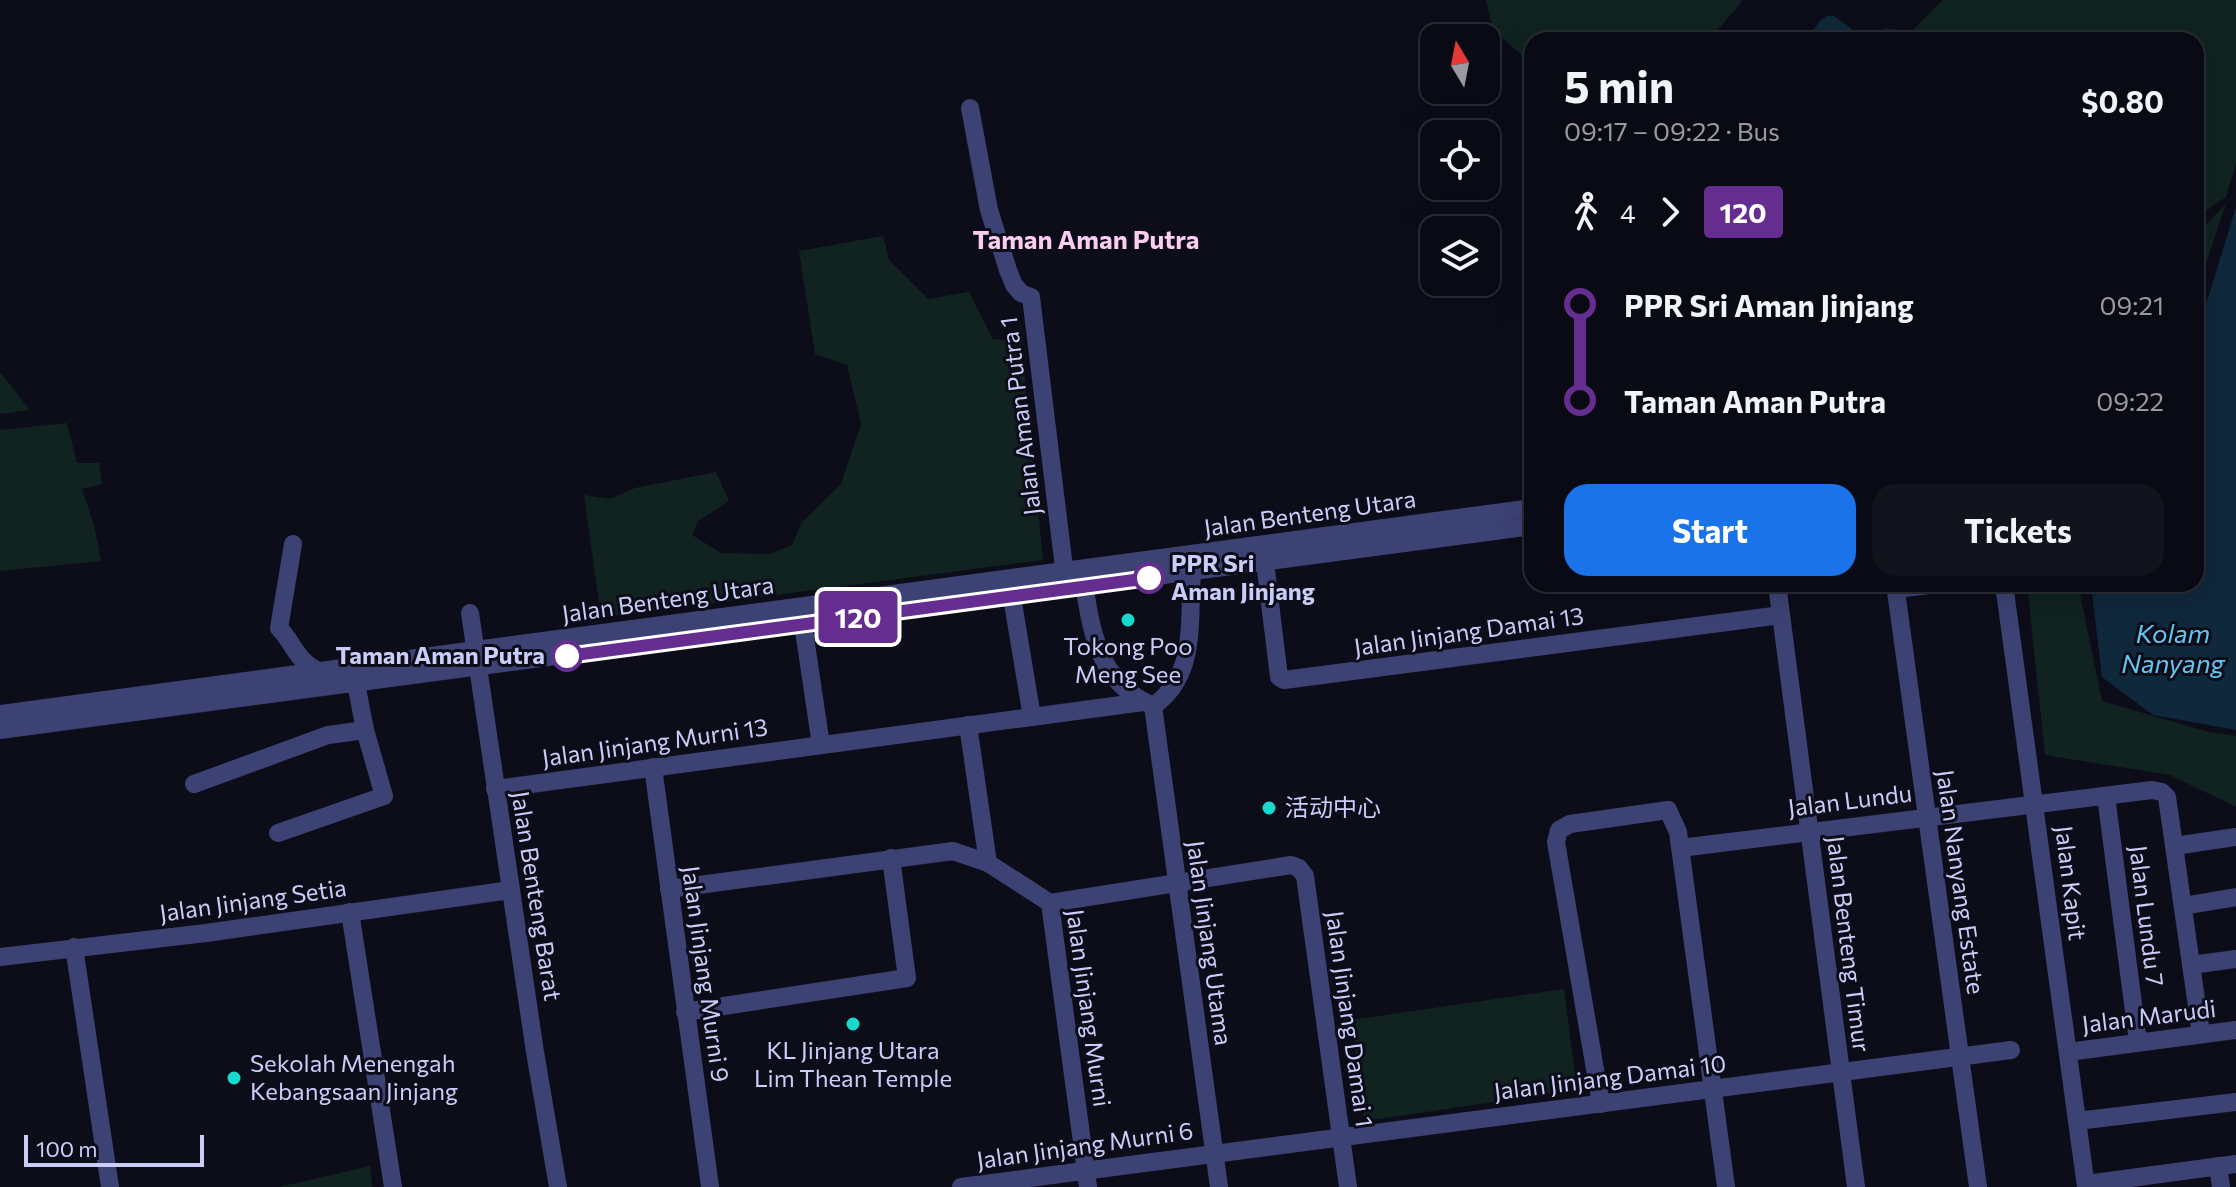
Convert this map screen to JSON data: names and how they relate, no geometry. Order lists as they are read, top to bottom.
{
  "streets": {
    "street": [
      "Jalan Aman Putra 1",
      "Jalan Benteng Utara",
      "Jalan Jinjang Damai 13",
      "Jalan Jinjang Murni 13",
      "Jalan Lundu",
      "Jalan Nanyang Estate",
      "Jalan Kapit",
      "Jalan Benteng Barat",
      "Jalan Jinjang Setia",
      "Jalan Lundu 7",
      "Jalan Jinjang Utama",
      "Jalan Benteng Timur",
      "Jalan Jinjang Murni 9",
      "Jalan Jinjang Murni",
      "Jalan Marudi",
      "Jalan Jinjang Damai 1",
      "Jalan Jinjang Damai 10",
      "Jalan Jinjang Murni 6"
    ]
  },
  "crossings": [
    ["Jalan Aman Putra 1", "Jalan Benteng Utara"],
    ["Jalan Benteng Utara", "Jalan Jinjang Damai 13"],
    ["Jalan Benteng Utara", "Jalan Benteng Barat"],
    ["Jalan Jinjang Damai 13", "Jalan Benteng Timur"],
    ["Jalan Jinjang Murni 13", "Jalan Benteng Barat"],
    ["Jalan Jinjang Murni 13", "Jalan Jinjang Utama"],
    ["Jalan Jinjang Murni 13", "Jalan Jinjang Murni 9"],
    ["Jalan Lundu", "Jalan Nanyang Estate"],
    ["Jalan Lundu", "Jalan Kapit"],
    ["Jalan Lundu", "Jalan Lundu 7"],
    ["Jalan Lundu", "Jalan Benteng Timur"],
    ["Jalan Nanyang Estate", "Jalan Jinjang Damai 10"],
    ["Jalan Kapit", "Jalan Marudi"],
    ["Jalan Benteng Barat", "Jalan Jinjang Setia"],
    ["Jalan Lundu 7", "Jalan Marudi"],
    ["Jalan Jinjang Utama", "Jalan Jinjang Damai 1"],
    ["Jalan Jinjang Utama", "Jalan Jinjang Damai 10"],
    ["Jalan Jinjang Utama", "Jalan Jinjang Murni 6"],
    ["Jalan Benteng Timur", "Jalan Jinjang Damai 10"],
    ["Jalan Jinjang Murni 9", "Jalan Jinjang Murni"],
    ["Jalan Jinjang Murni", "Jalan Jinjang Murni 6"],
    ["Jalan Jinjang Damai 1", "Jalan Jinjang Damai 10"],
    ["Jalan Jinjang Damai 10", "Jalan Jinjang Murni 6"]
  ],
  "districts": ["Taman Aman Putra"],
  "water": ["Kolam Nanyang"],
  "places": [
    "PPR Sri Aman Jinjang",
    "Tokong Poo Meng See",
    "Taman Aman Putra",
    "活动中心",
    "KL Jinjang Utara Lim Thean Temple",
    "Sekolah Menengah Kebangsaan Jinjang"
  ],
  "lines": ["bus line 120"],
  "scale_bar": "100 m",
  "north": "top",
  "page": {
    "on_map": "120",
    "heading": ["5 min", "09:17 – 09:22 · Bus", "$0.80"],
    "legs": ["4", "120"],
    "list": [
      {
        "name": "PPR Sri Aman Jinjang",
        "value": "09:21"
      },
      {
        "name": "Taman Aman Putra",
        "value": "09:22"
      }
    ],
    "buttons": ["Start", "Tickets"],
    "scale": "100 m"
  }
}
